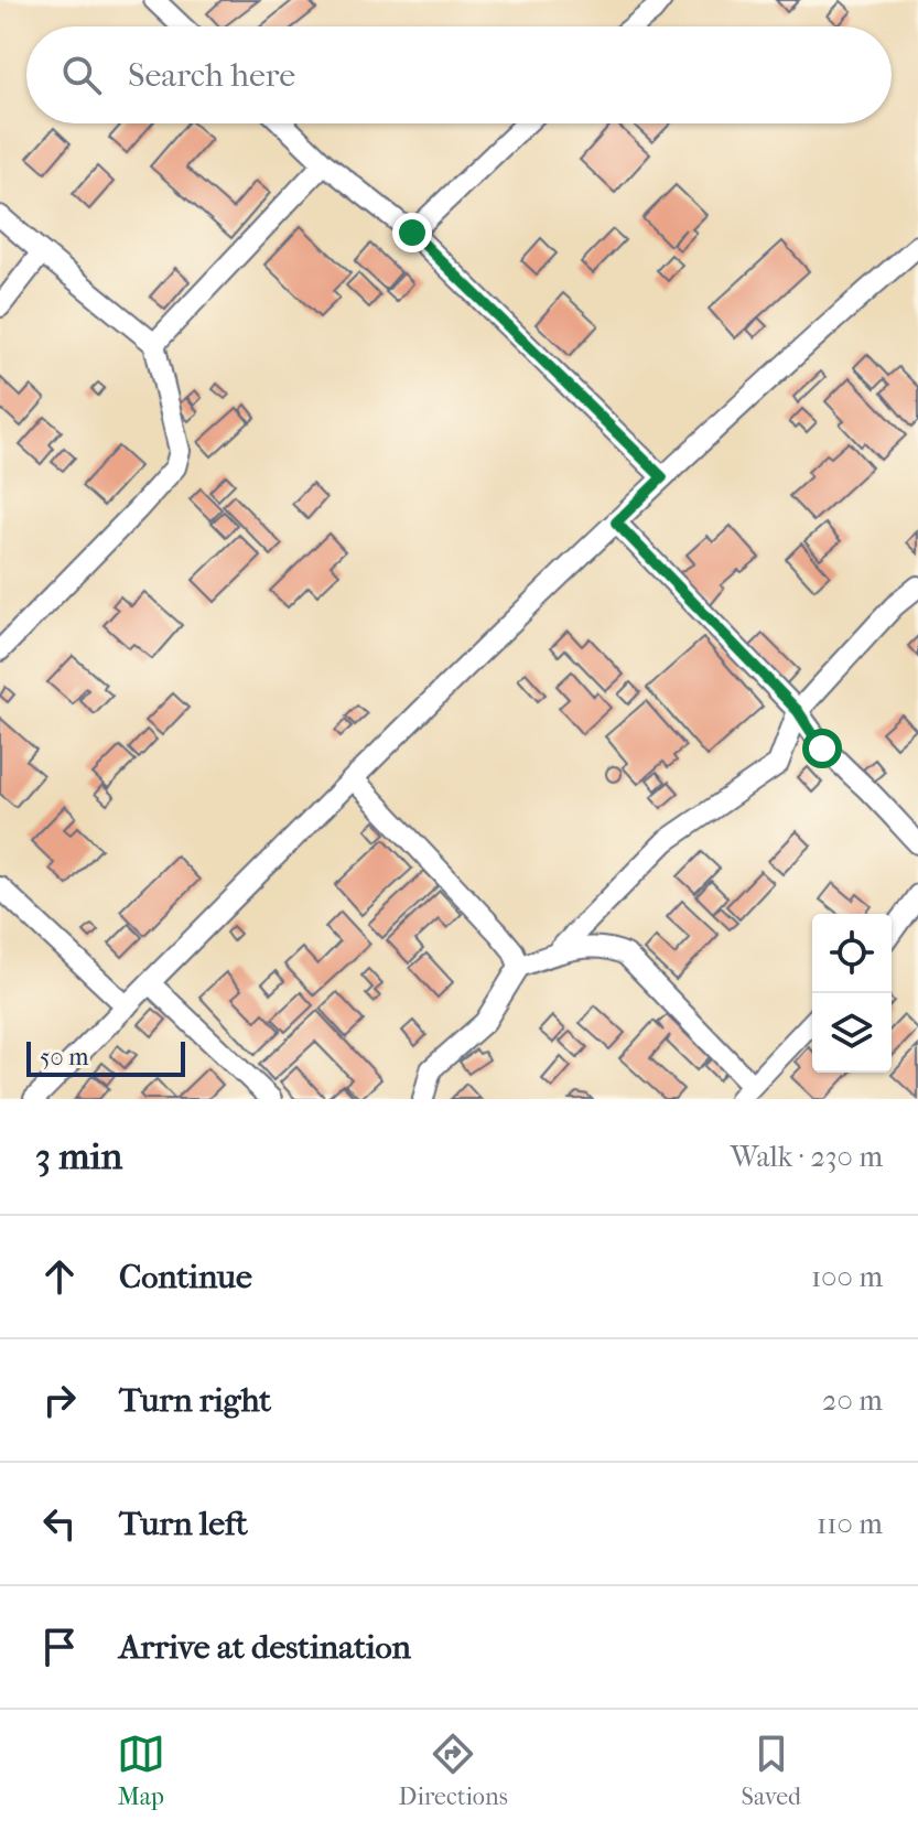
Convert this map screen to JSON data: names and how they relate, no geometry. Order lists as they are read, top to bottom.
{
  "scale_bar": "50 m",
  "page": {
    "search": "Search here",
    "scale": "50 m",
    "heading": ["3 min", "Walk · 230 m"],
    "list": [
      ["Continue", "100 m"],
      ["Turn right", "20 m"],
      ["Turn left", "110 m"],
      "Arrive at destination"
    ],
    "nav": ["Map", "Directions", "Saved"]
  }
}
